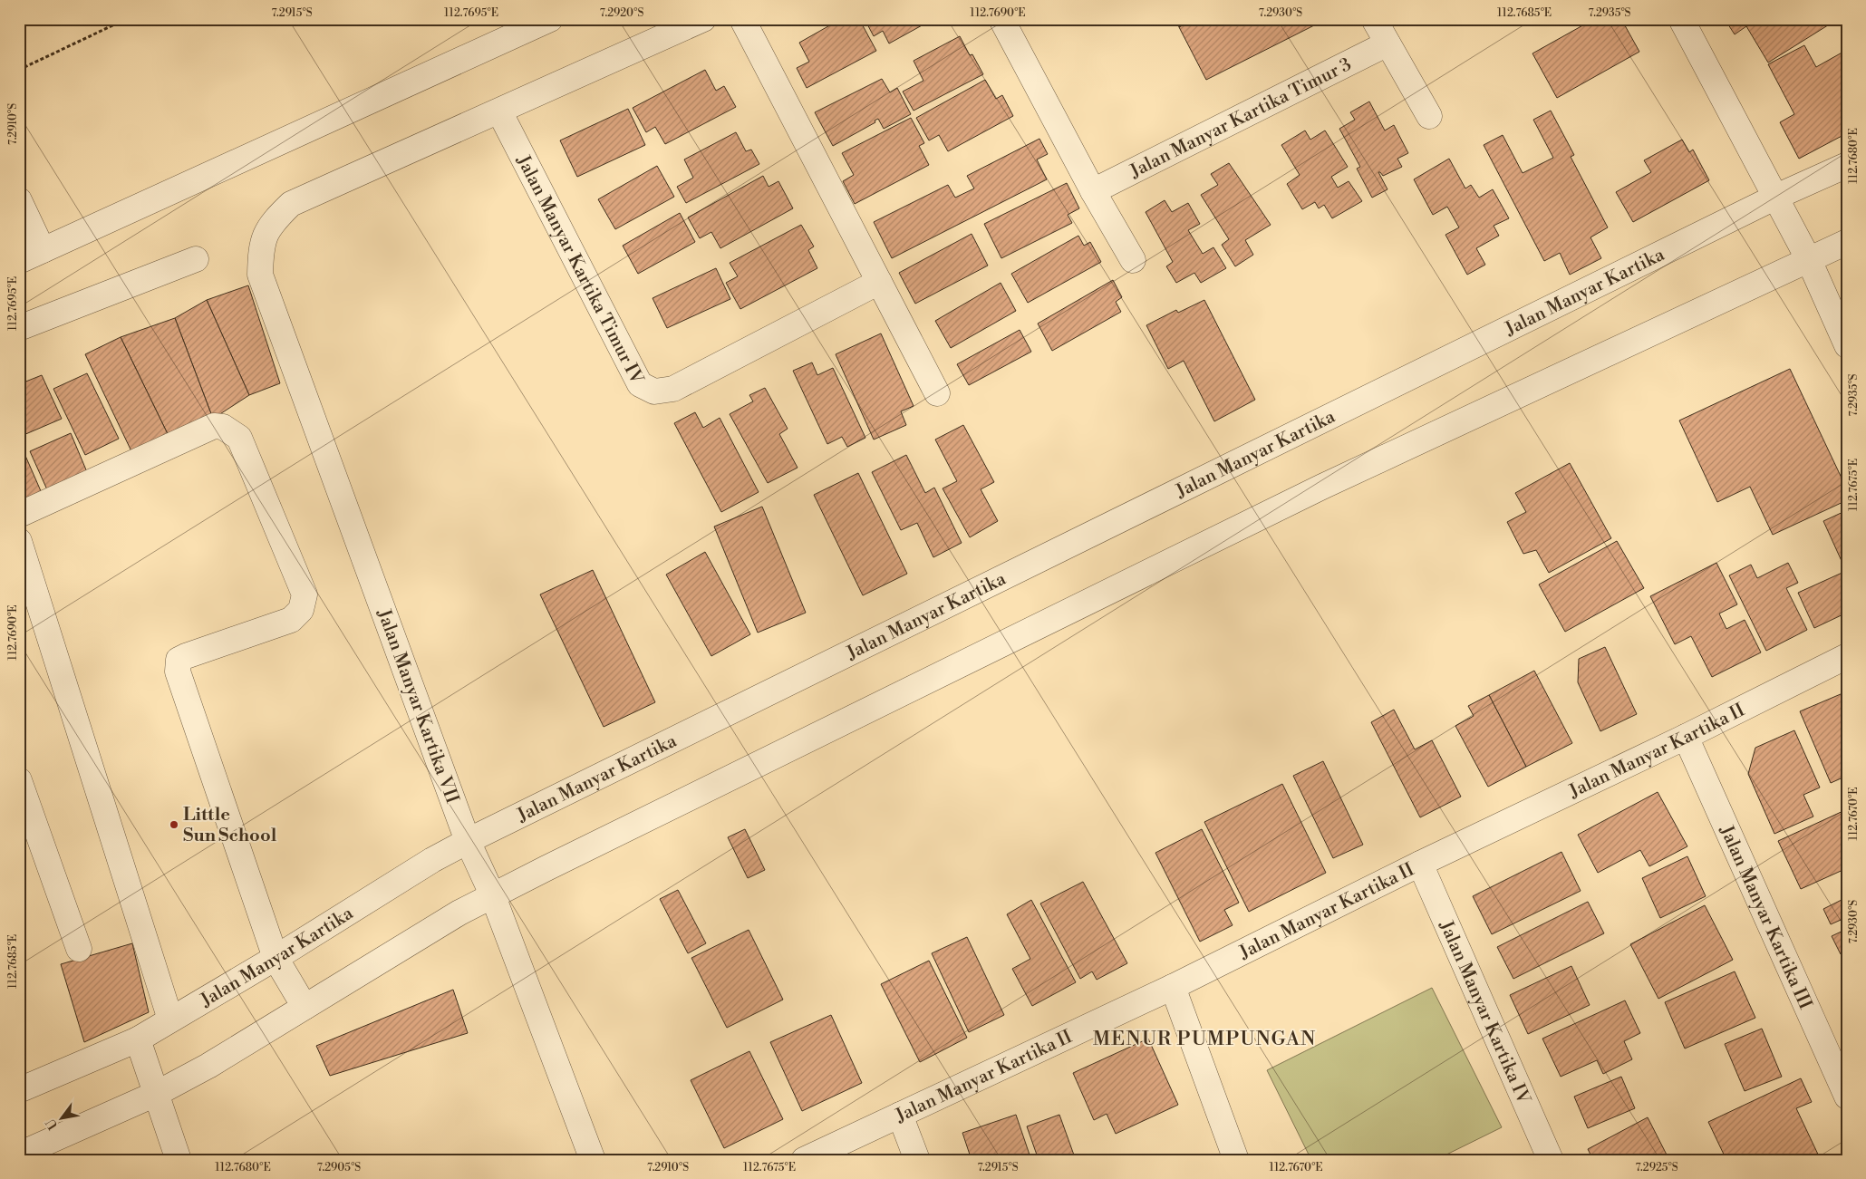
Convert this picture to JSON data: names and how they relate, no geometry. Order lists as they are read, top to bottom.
{
  "streets": {
    "street": [
      "Jalan Manyar Kartika Timur 3",
      "Jalan Manyar Kartika Timur IV",
      "Jalan Manyar Kartika",
      "Jalan Manyar Kartika VII",
      "Jalan Manyar Kartika II",
      "Jalan Manyar Kartika III",
      "Jalan Manyar Kartika IV"
    ]
  },
  "crossings": [
    ["Jalan Manyar Kartika Timur IV", "Jalan Manyar Kartika VII"],
    ["Jalan Manyar Kartika", "Jalan Manyar Kartika VII"],
    ["Jalan Manyar Kartika II", "Jalan Manyar Kartika III"],
    ["Jalan Manyar Kartika II", "Jalan Manyar Kartika IV"]
  ],
  "districts": ["MENUR PUMPUNGAN"],
  "places": ["Little Sun School"],
  "north": "bottom left",
  "coordinates": [
    "7.2915°S",
    "112.7695°E",
    "7.2920°S",
    "112.7690°E",
    "7.2930°S",
    "112.7685°E",
    "7.2935°S",
    "7.2910°S",
    "112.7680°E",
    "112.7675°E",
    "112.7670°E",
    "7.2905°S",
    "7.2925°S"
  ]
}
